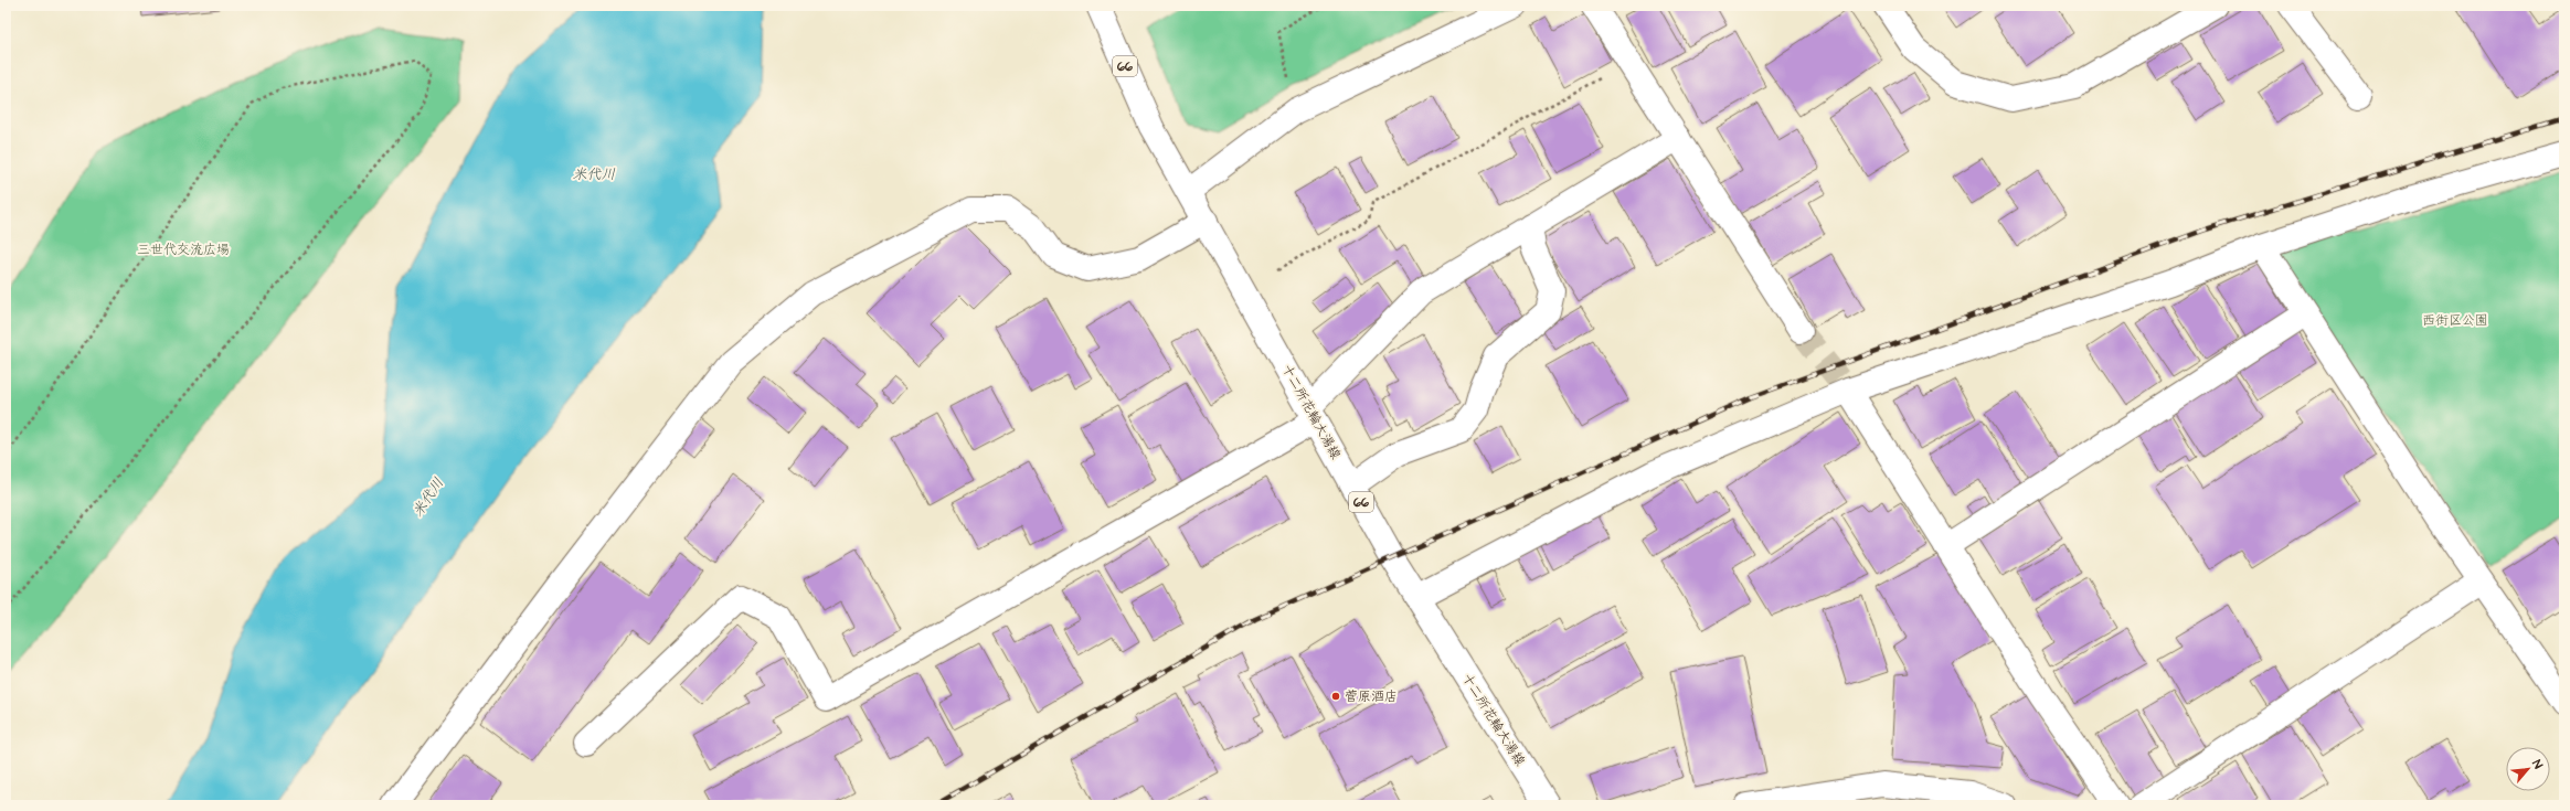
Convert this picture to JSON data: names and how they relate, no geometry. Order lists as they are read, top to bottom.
{
  "streets": {
    "street": ["66", "十二所花輪大湯線"]
  },
  "water": ["米代川"],
  "parks": ["三世代交流広場", "西街区公園"],
  "places": ["菅原酒店"],
  "north": "top right"
}
